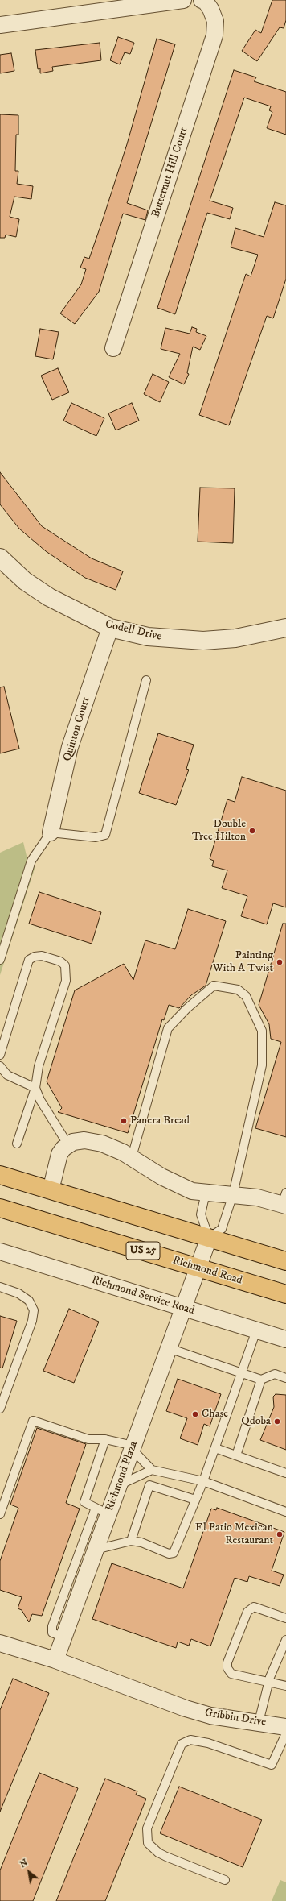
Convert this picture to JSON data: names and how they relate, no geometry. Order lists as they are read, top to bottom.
{
  "streets": {
    "highway": ["US 25", "Richmond Road"],
    "street": [
      "Butternut Hill Court",
      "Codell Drive",
      "Quinton Court",
      "Richmond Service Road",
      "Richmond Plaza",
      "Gribbin Drive"
    ]
  },
  "crossings": [
    ["Codell Drive", "Quinton Court"],
    ["Richmond Road", "Richmond Plaza"],
    ["Richmond Service Road", "Richmond Plaza"],
    ["Richmond Plaza", "Gribbin Drive"]
  ],
  "places": [
    "Double Tree Hilton",
    "Painting With A Twist",
    "Panera Bread",
    "Chase",
    "Qdoba",
    "El Patio Mexican Restaurant"
  ],
  "north": "top left"
}
